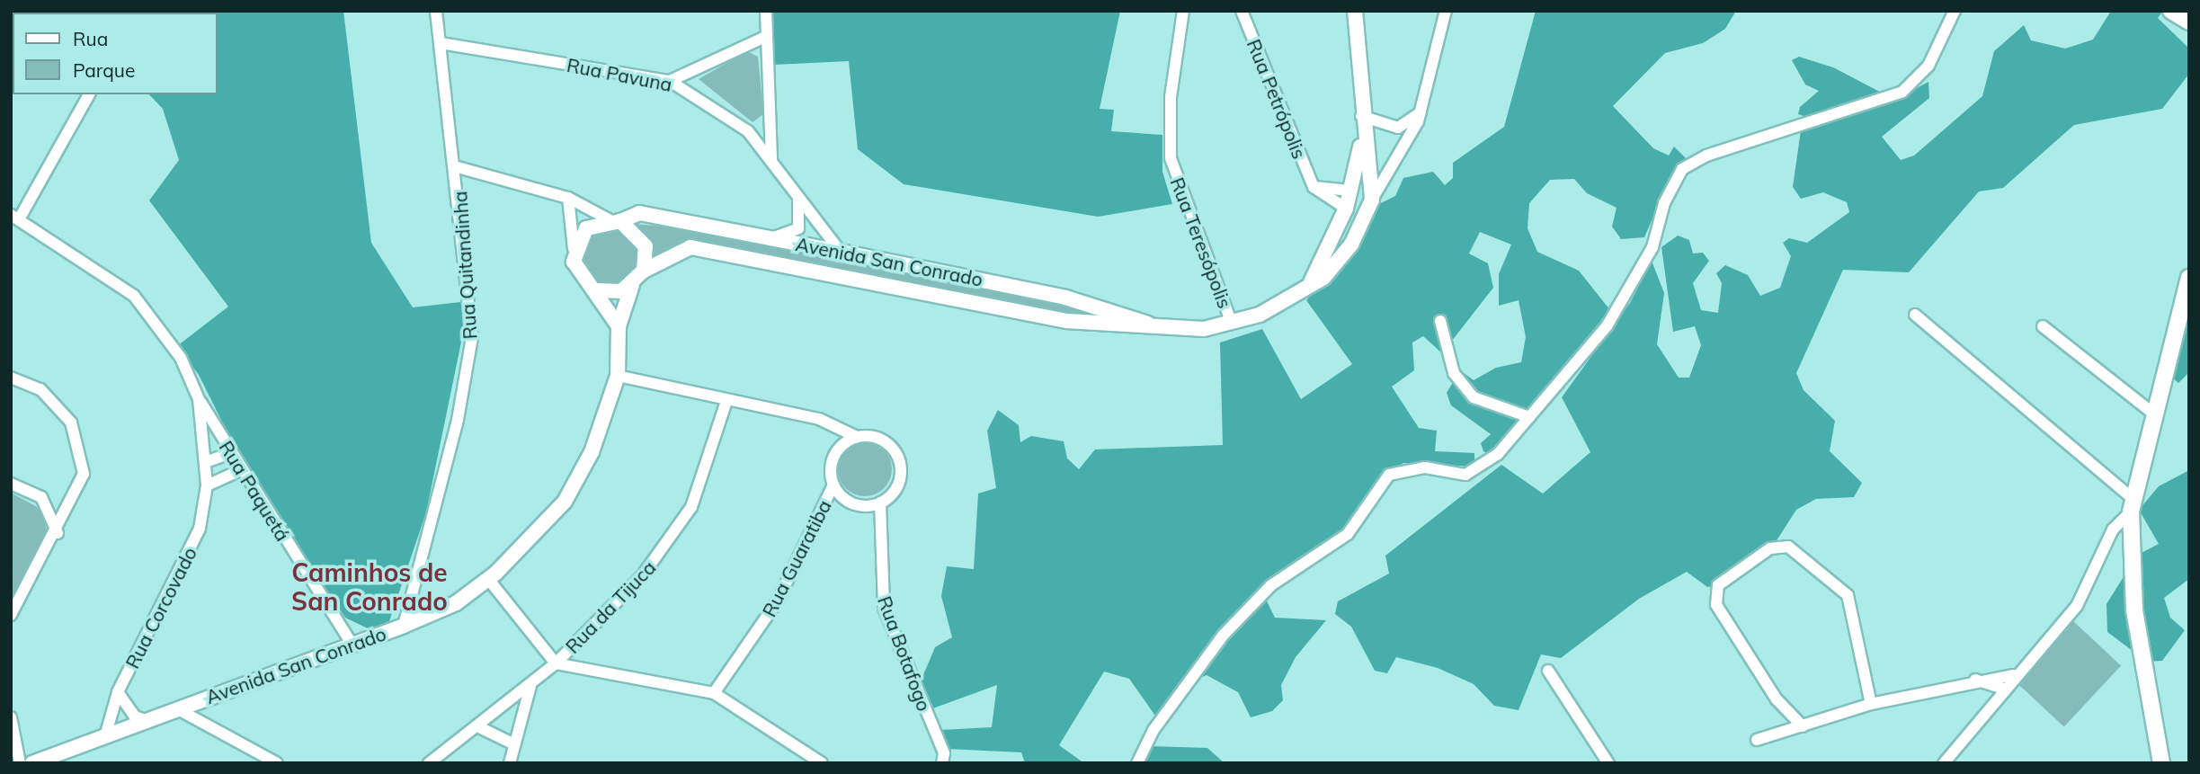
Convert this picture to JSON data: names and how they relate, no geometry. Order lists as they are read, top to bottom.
{
  "streets": {
    "street": [
      "Rua Pavuna",
      "Rua Petrópolis",
      "Rua Teresópolis",
      "Avenida San Conrado",
      "Rua Quitandinha",
      "Rua Paquetá",
      "Rua Guaratiba",
      "Rua da Tijuca",
      "Rua Corcovado",
      "Rua Botafogo"
    ]
  },
  "crossings": [
    ["Rua Pavuna", "Avenida San Conrado"],
    ["Rua Pavuna", "Rua Quitandinha"],
    ["Rua Teresópolis", "Avenida San Conrado"],
    ["Avenida San Conrado", "Rua Quitandinha"],
    ["Avenida San Conrado", "Rua Paquetá"],
    ["Avenida San Conrado", "Rua Corcovado"],
    ["Rua Paquetá", "Rua Corcovado"],
    ["Rua Guaratiba", "Rua Botafogo"]
  ],
  "districts": ["Caminhos de San Conrado"],
  "legend": ["Rua", "Parque"]
}
